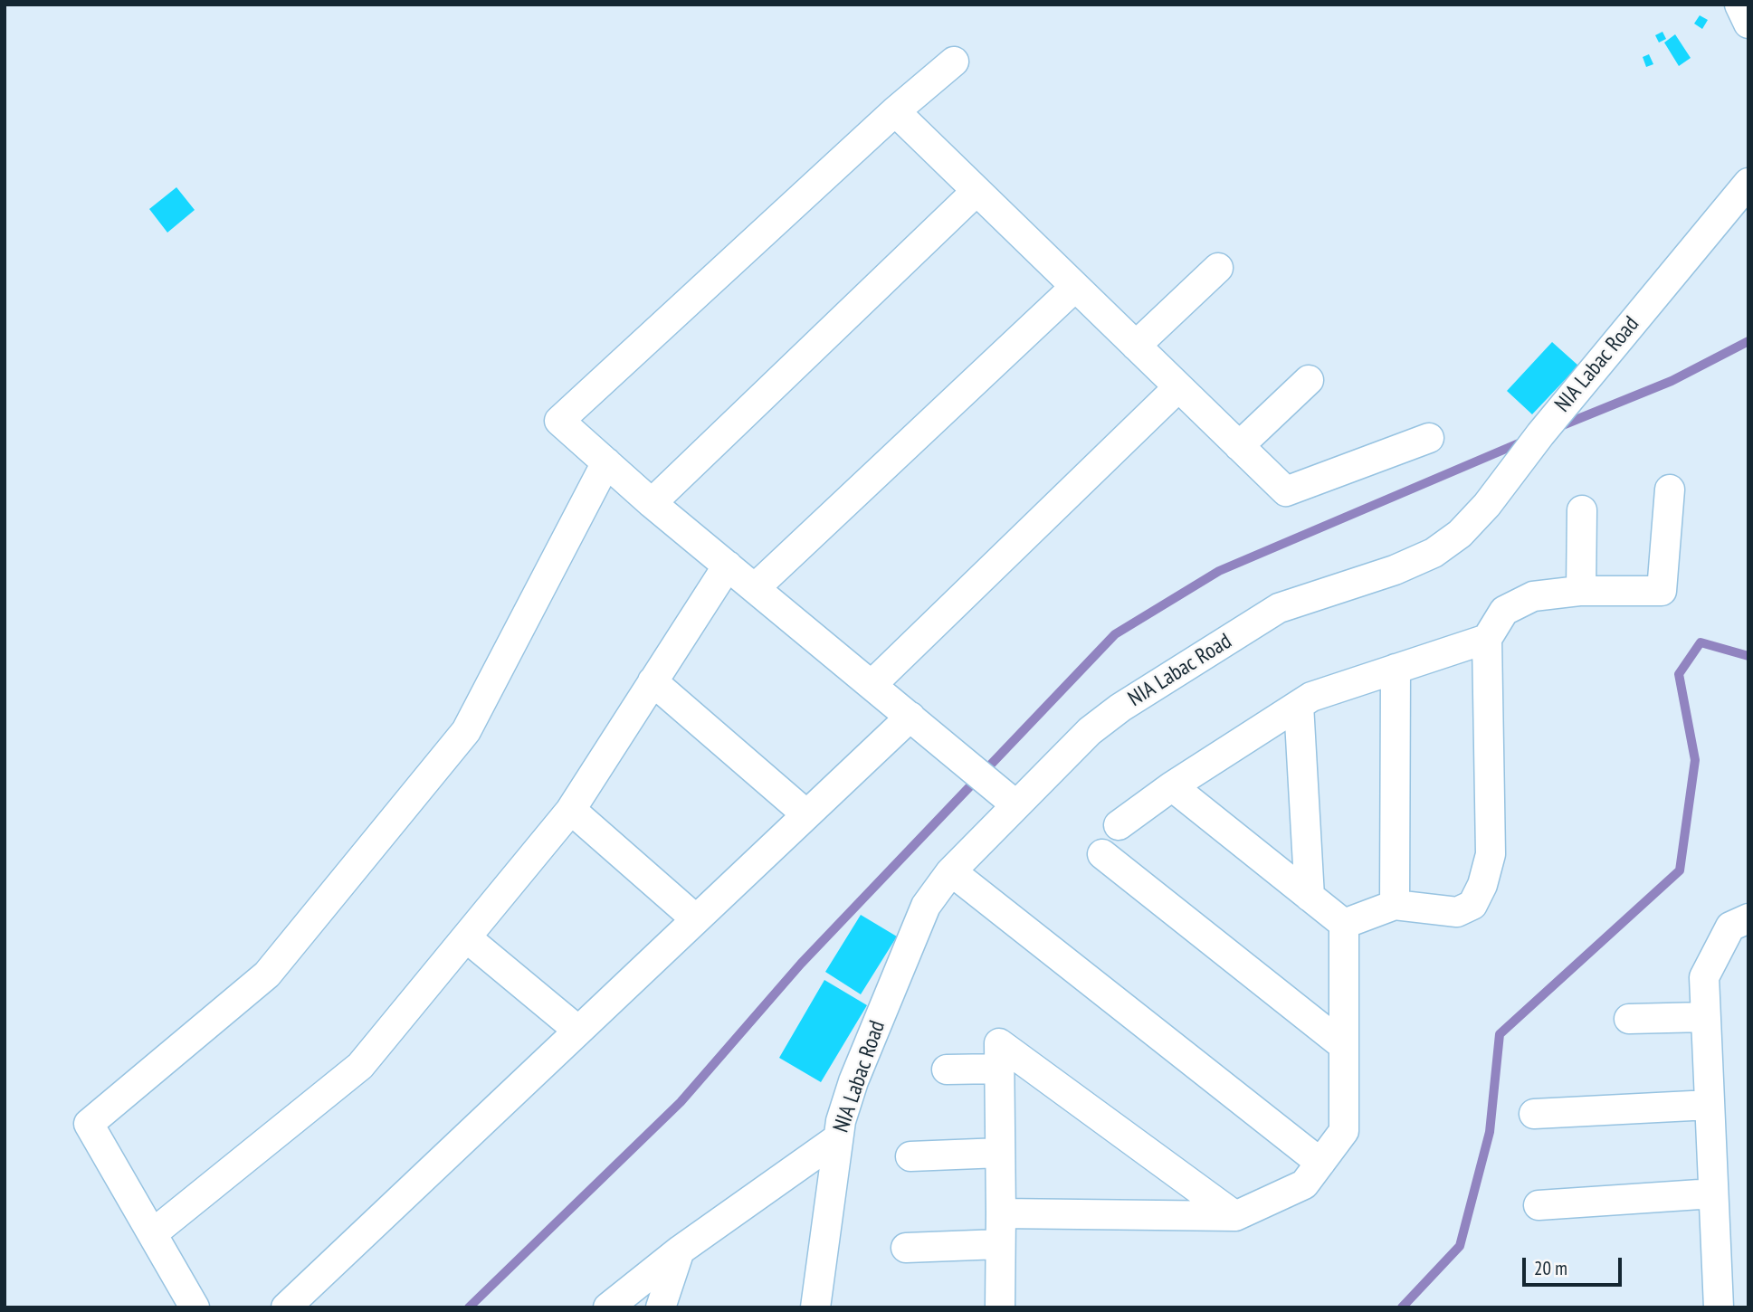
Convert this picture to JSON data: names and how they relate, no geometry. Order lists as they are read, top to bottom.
{
  "streets": {
    "street": ["NIA Labac Road"]
  },
  "scale_bar": "20 m"
}
